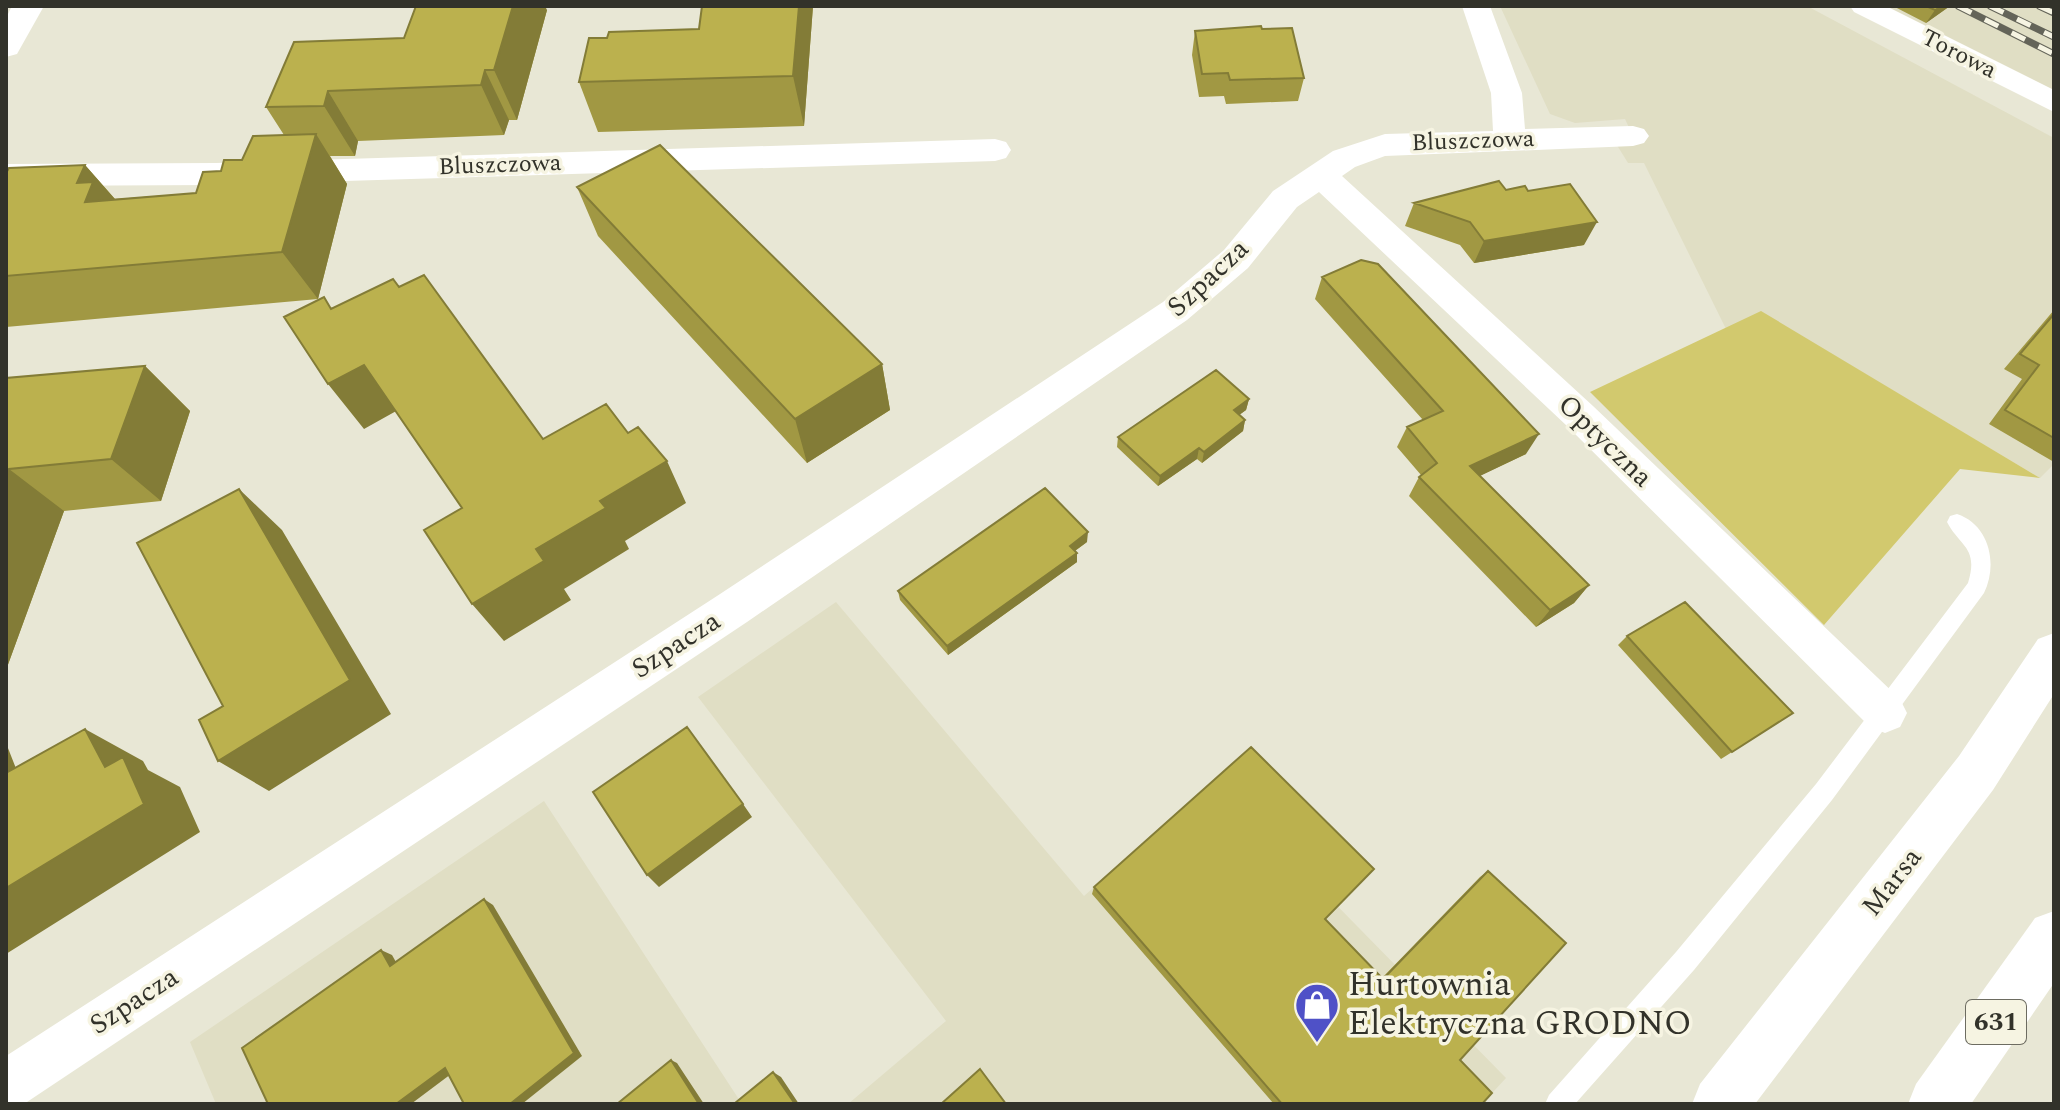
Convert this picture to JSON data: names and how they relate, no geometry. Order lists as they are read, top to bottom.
{
  "streets": {
    "main road": ["Marsa", "631"],
    "street": [
      "Torowa",
      "Bluszczowa",
      "Szpacza",
      "Optyczna"
    ]
  },
  "crossings": [
    ["Bluszczowa", "Szpacza"],
    ["Bluszczowa", "Optyczna"],
    ["Szpacza", "Optyczna"]
  ],
  "places": {
    "shop": ["Hurtownia Elektryczna GRODNO"]
  }
}
